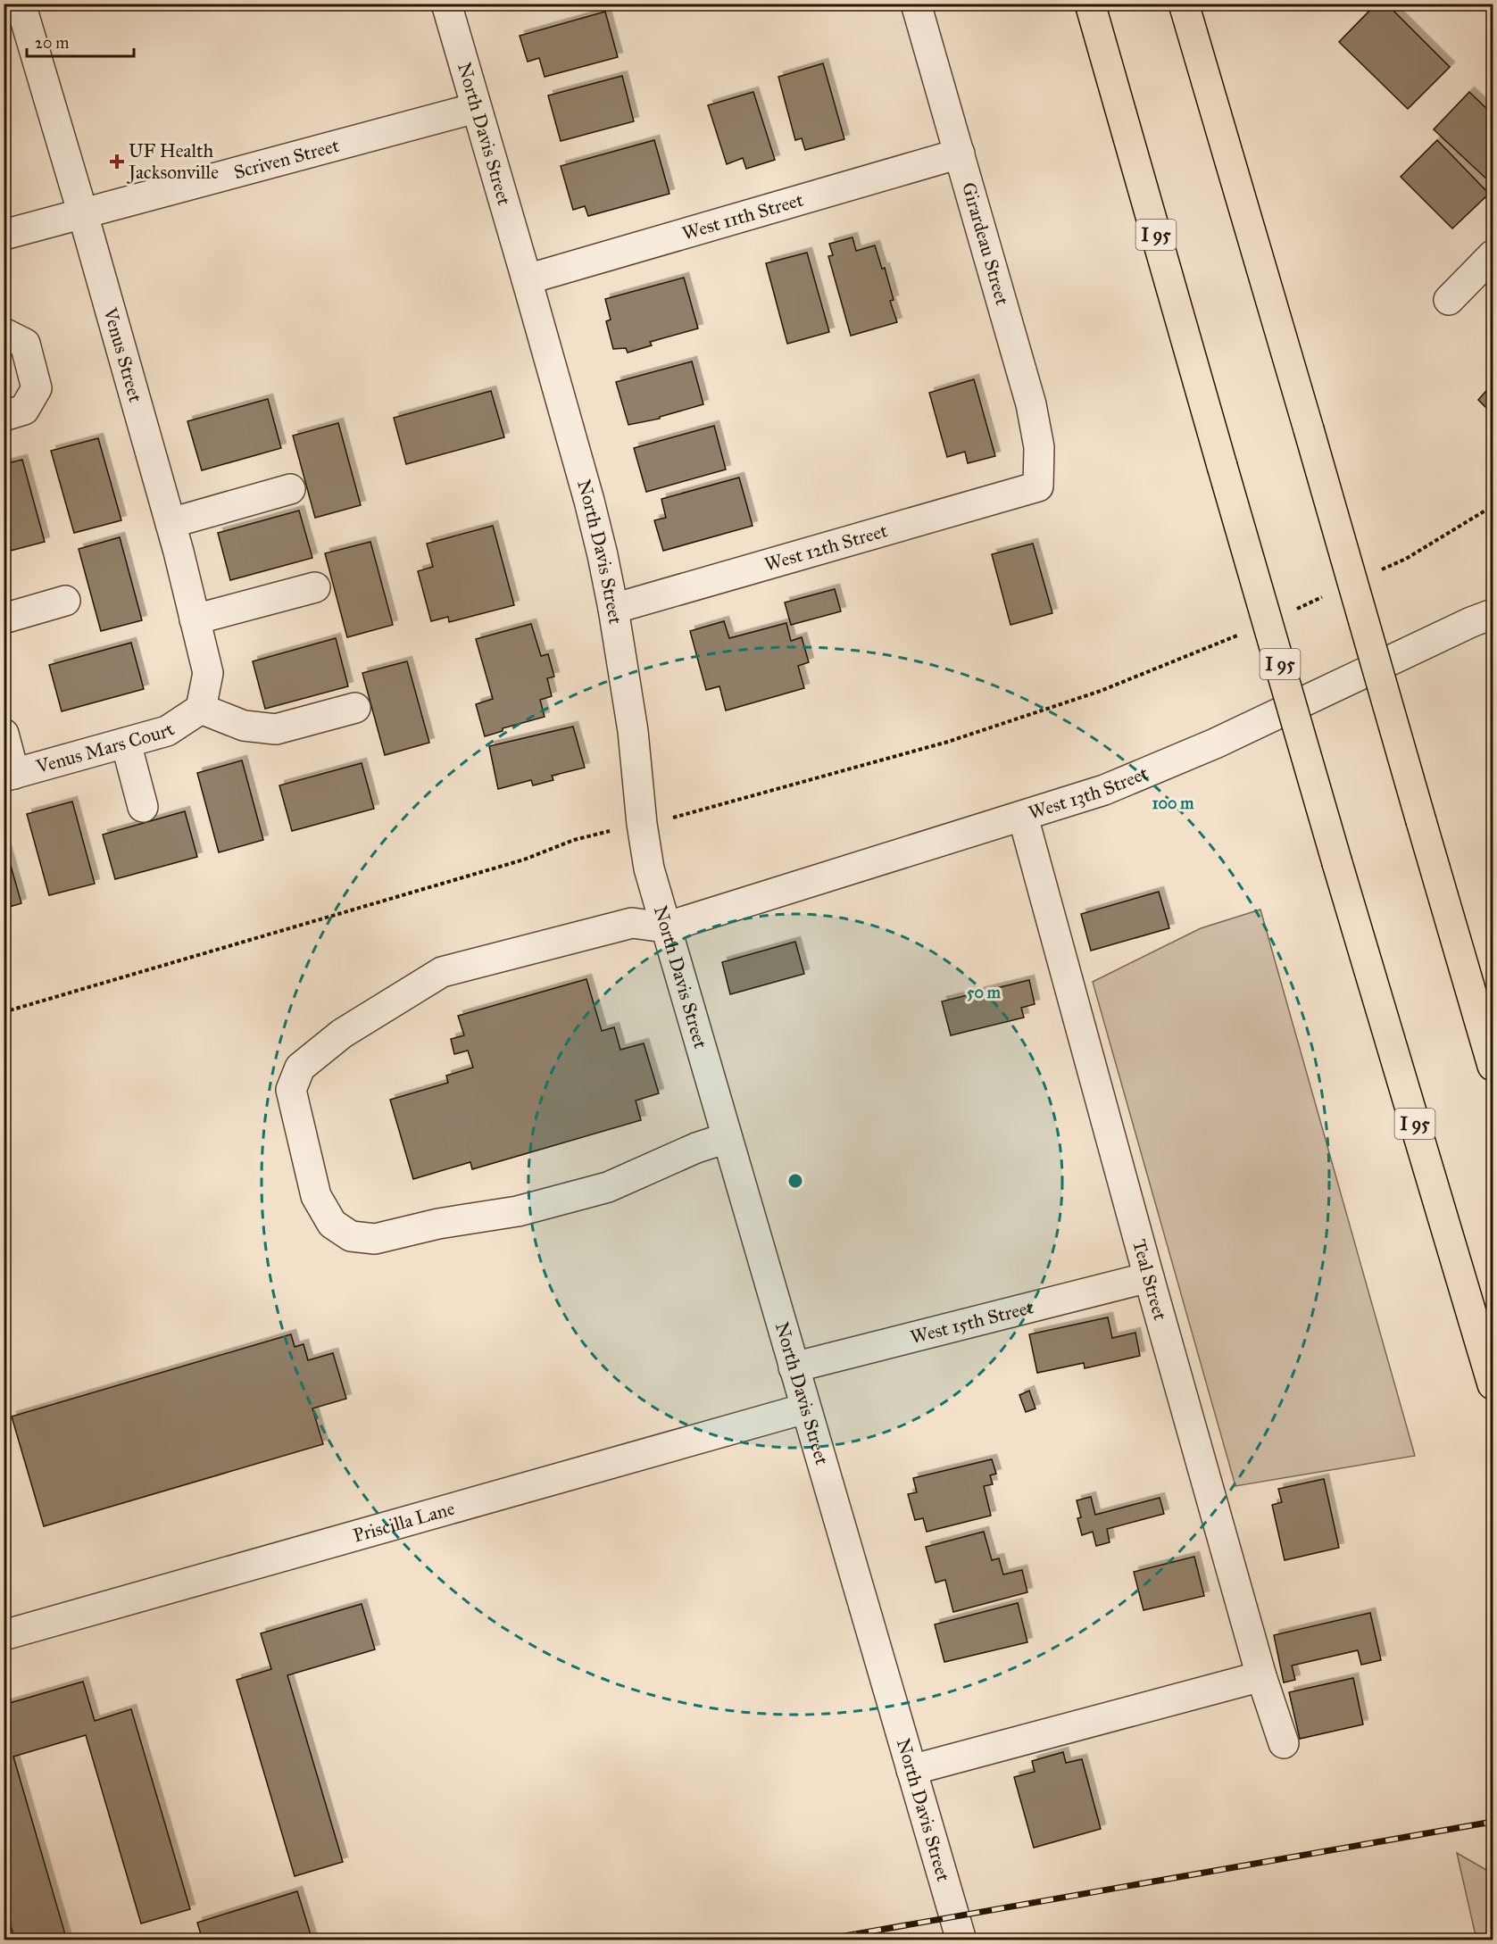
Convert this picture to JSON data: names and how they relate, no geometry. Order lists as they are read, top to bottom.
{
  "streets": {
    "highway": ["I 95"],
    "street": [
      "North Davis Street",
      "Scriven Street",
      "West 11th Street",
      "Girardeau Street",
      "Venus Street",
      "West 12th Street",
      "Venus Mars Court",
      "West 13th Street",
      "Teal Street",
      "West 15th Street",
      "Priscilla Lane"
    ]
  },
  "crossings": [
    ["North Davis Street", "Scriven Street"],
    ["North Davis Street", "West 11th Street"],
    ["North Davis Street", "West 12th Street"],
    ["North Davis Street", "West 13th Street"],
    ["North Davis Street", "West 15th Street"],
    ["North Davis Street", "Priscilla Lane"],
    ["Scriven Street", "Venus Street"],
    ["West 11th Street", "Girardeau Street"],
    ["Girardeau Street", "West 12th Street"],
    ["Venus Street", "Venus Mars Court"],
    ["West 13th Street", "Teal Street"],
    ["Teal Street", "West 15th Street"]
  ],
  "places": {
    "health": ["UF Health Jacksonville"]
  },
  "scale_bar": "20 m",
  "rings": ["100 m", "50 m"]
}
